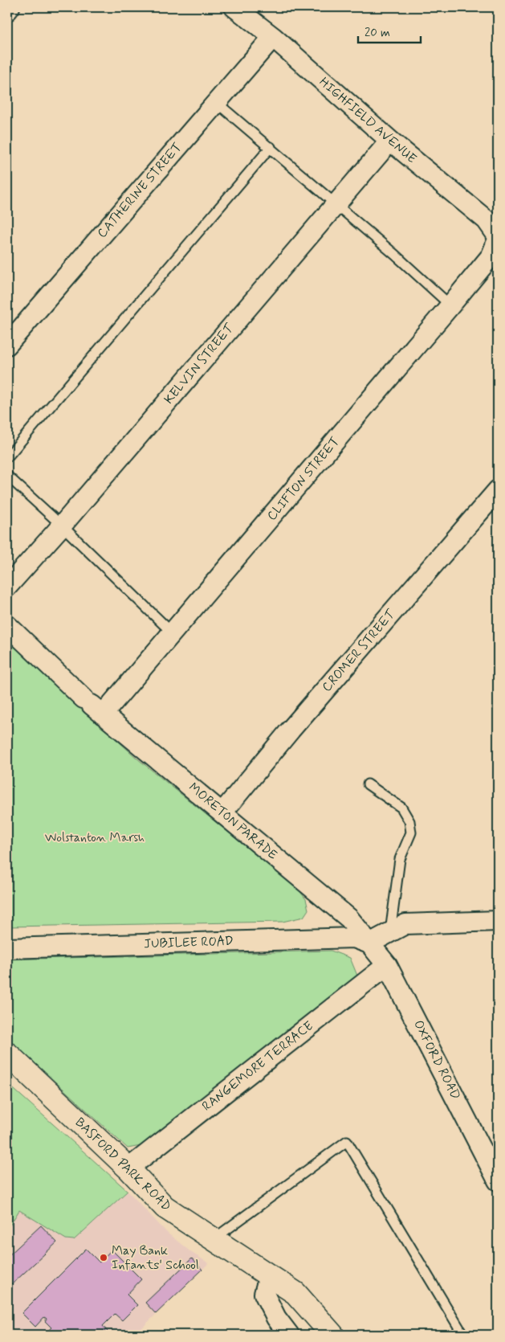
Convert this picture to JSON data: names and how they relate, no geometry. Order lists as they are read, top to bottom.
{
  "streets": {
    "main road": ["BASFORD PARK ROAD"],
    "street": [
      "HIGHFIELD AVENUE",
      "CATHERINE STREET",
      "KELVIN STREET",
      "CLIFTON STREET",
      "CROMER STREET",
      "MORETON PARADE",
      "JUBILEE ROAD",
      "OXFORD ROAD",
      "RANGEMORE TERRACE"
    ]
  },
  "crossings": [
    ["HIGHFIELD AVENUE", "CATHERINE STREET"],
    ["HIGHFIELD AVENUE", "KELVIN STREET"],
    ["CLIFTON STREET", "MORETON PARADE"],
    ["CROMER STREET", "MORETON PARADE"],
    ["MORETON PARADE", "JUBILEE ROAD"],
    ["MORETON PARADE", "OXFORD ROAD"],
    ["JUBILEE ROAD", "OXFORD ROAD"],
    ["OXFORD ROAD", "RANGEMORE TERRACE"],
    ["RANGEMORE TERRACE", "BASFORD PARK ROAD"]
  ],
  "parks": ["Wolstanton Marsh"],
  "places": ["May Bank Infants' School"],
  "scale_bar": "20 m"
}
